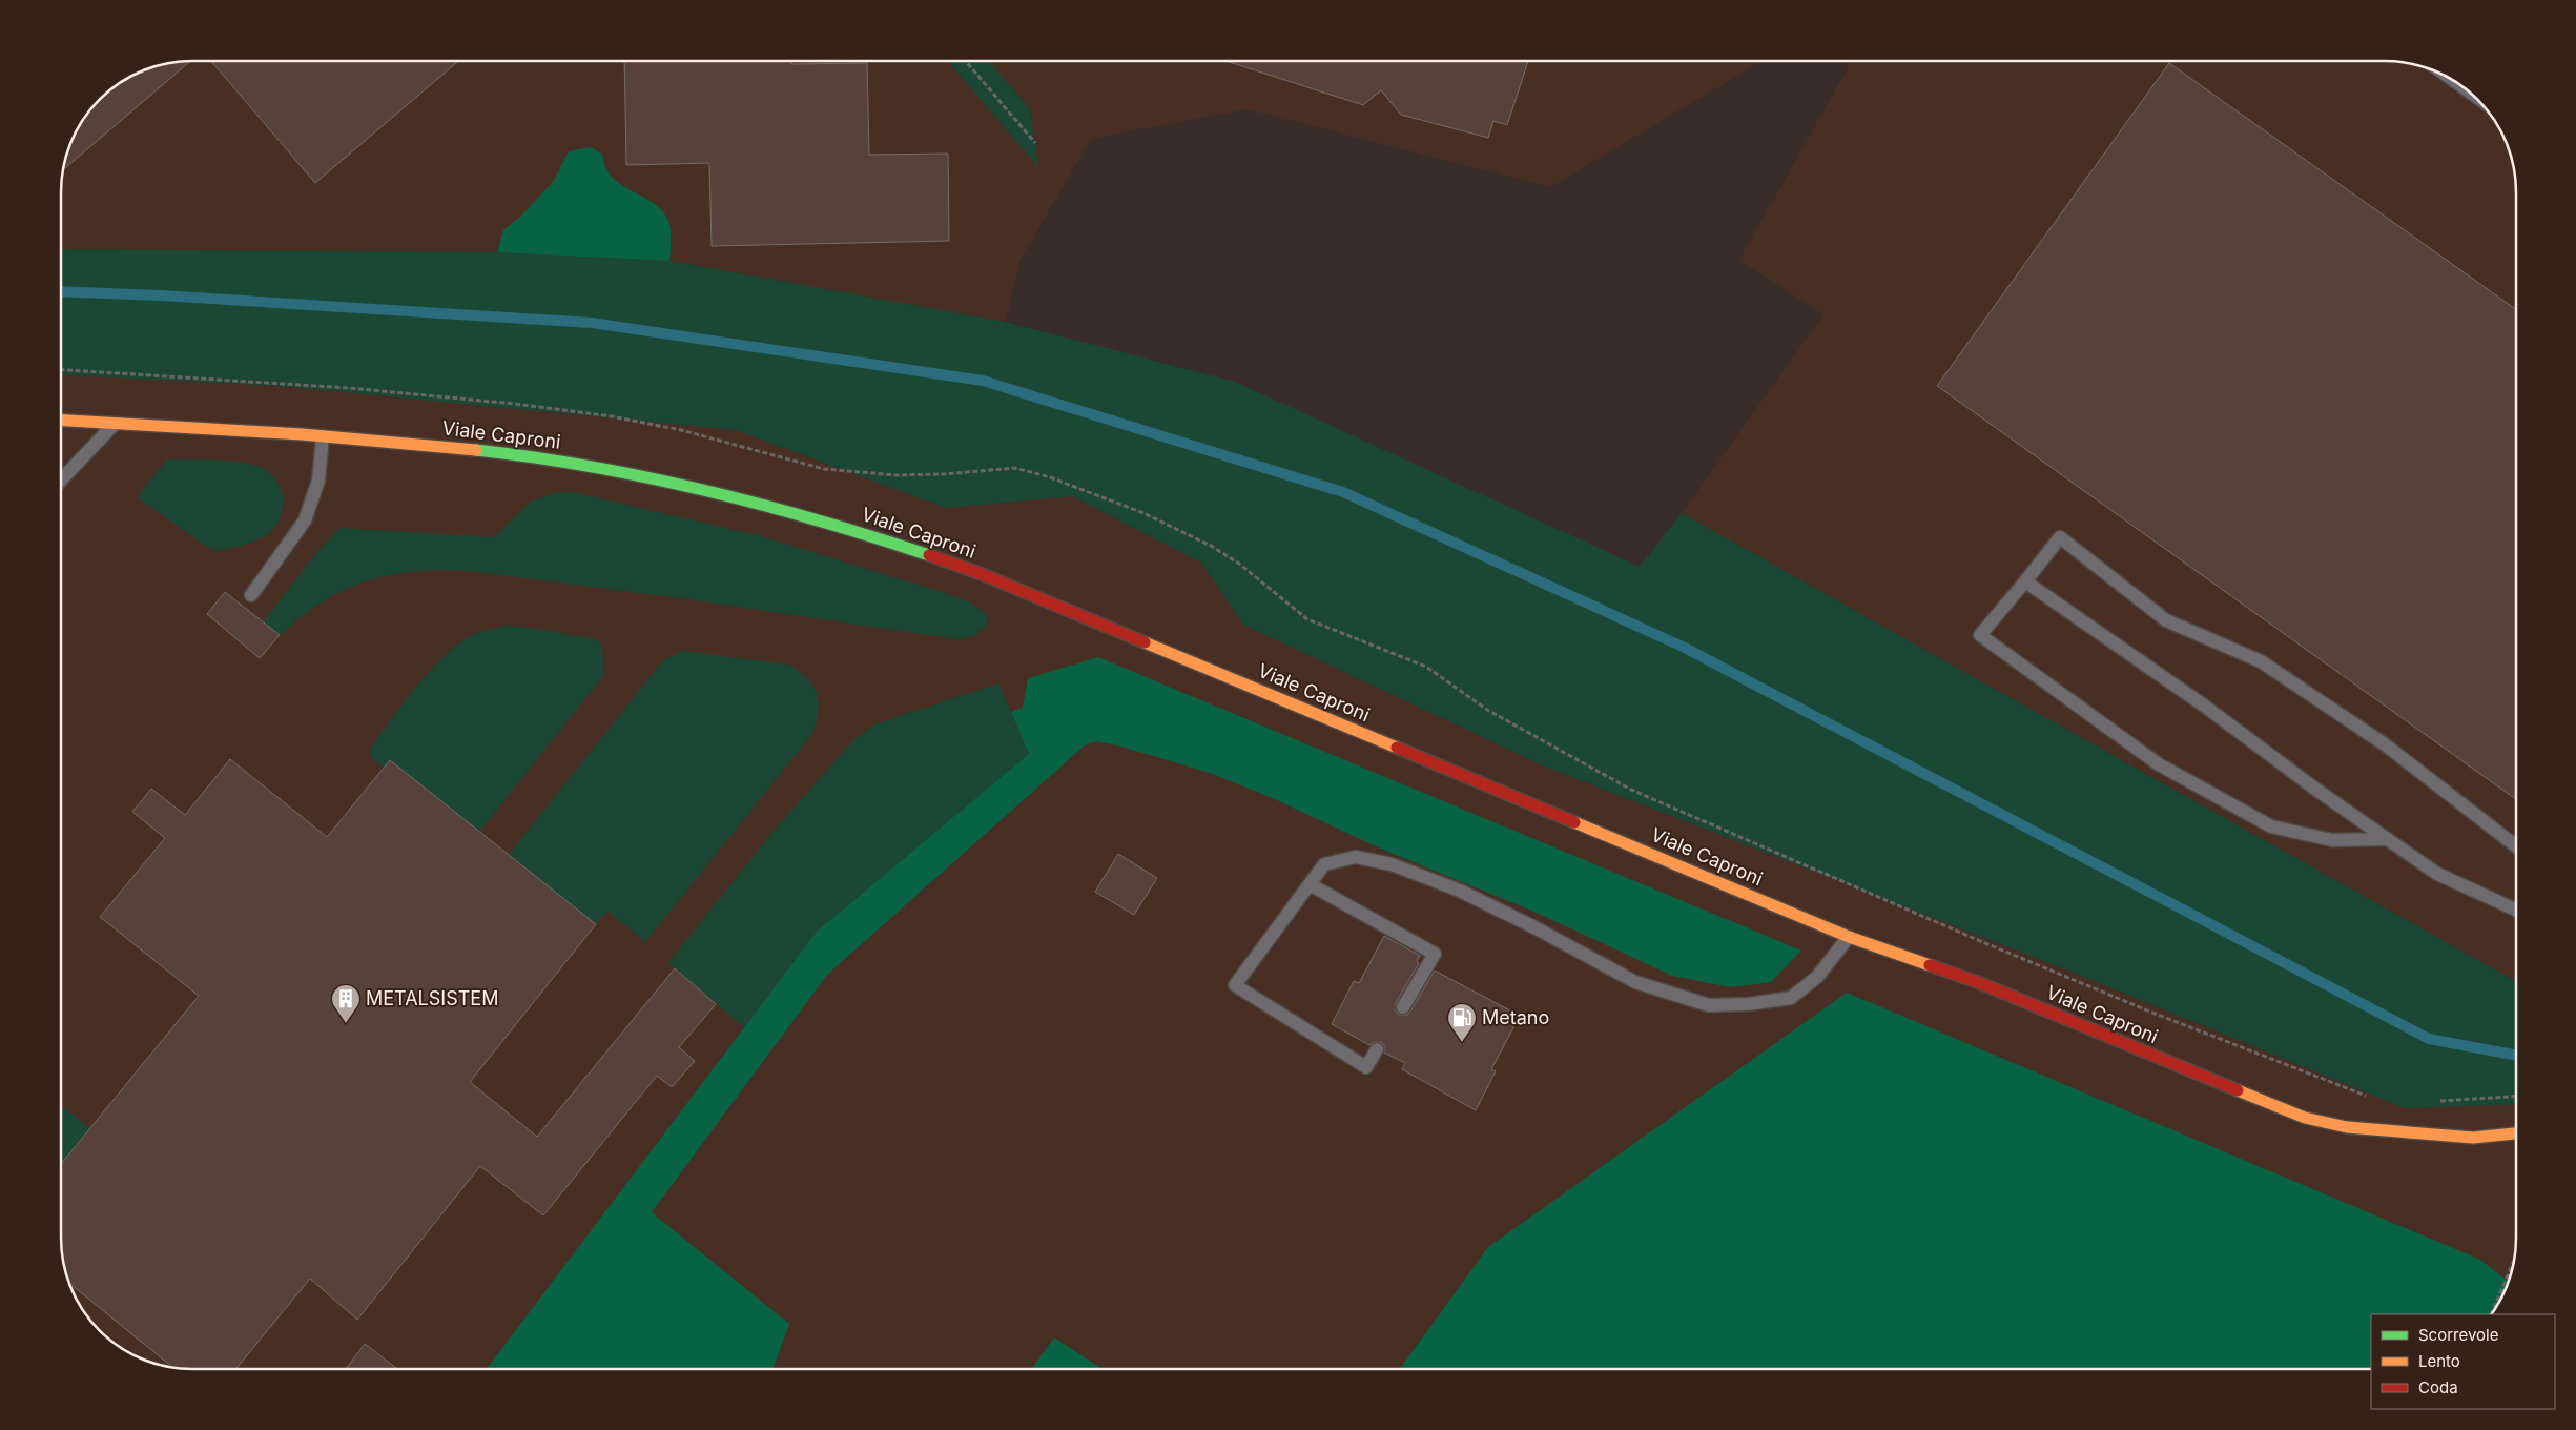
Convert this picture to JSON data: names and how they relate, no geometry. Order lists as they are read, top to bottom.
{
  "streets": {
    "street": ["Viale Caproni"]
  },
  "places": {
    "building": ["METALSISTEM"],
    "fuel station": ["Metano"]
  },
  "legend": ["Scorrevole", "Lento", "Coda"]
}
